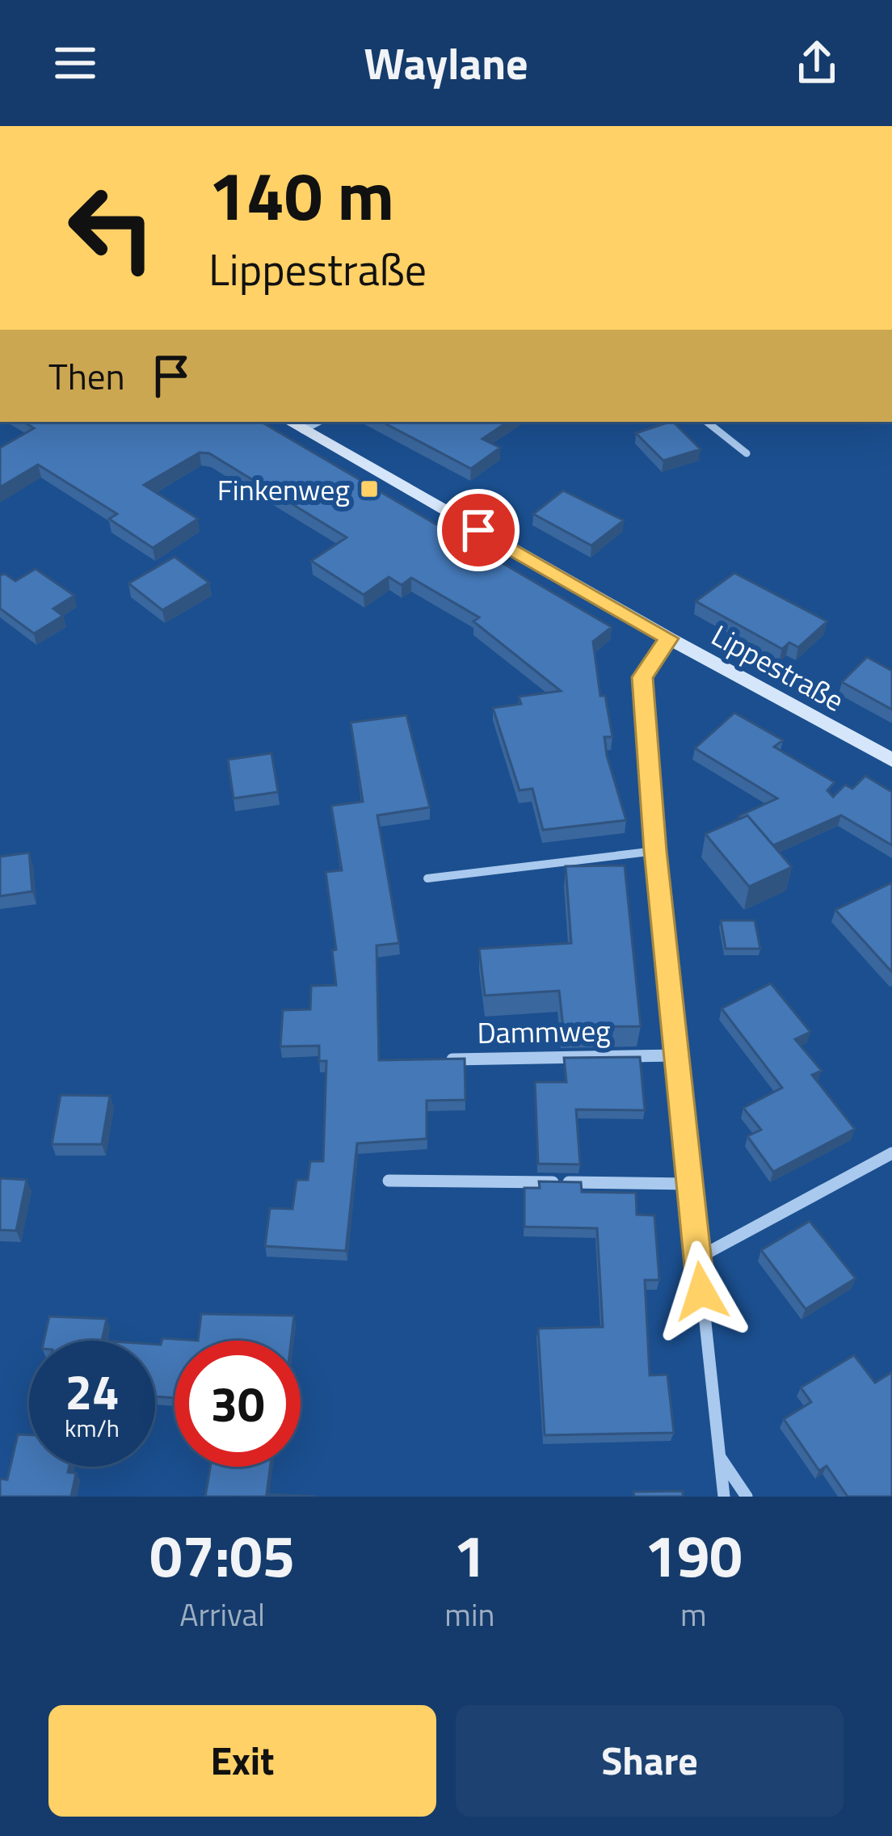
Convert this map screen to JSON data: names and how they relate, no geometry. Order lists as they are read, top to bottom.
{
  "streets": {
    "main road": ["Lippestraße"],
    "street": ["Dammweg"]
  },
  "places": {
    "transit": ["Finkenweg"]
  },
  "page": {
    "header": "Waylane",
    "turn": ["140 m", "Lippestraße"],
    "then": "Then",
    "speed": "24 km/h",
    "limit": "30",
    "eta": [
      "07:05",
      "Arrival",
      "1",
      "min",
      "190",
      "m"
    ],
    "buttons": ["Exit", "Share"]
  }
}
